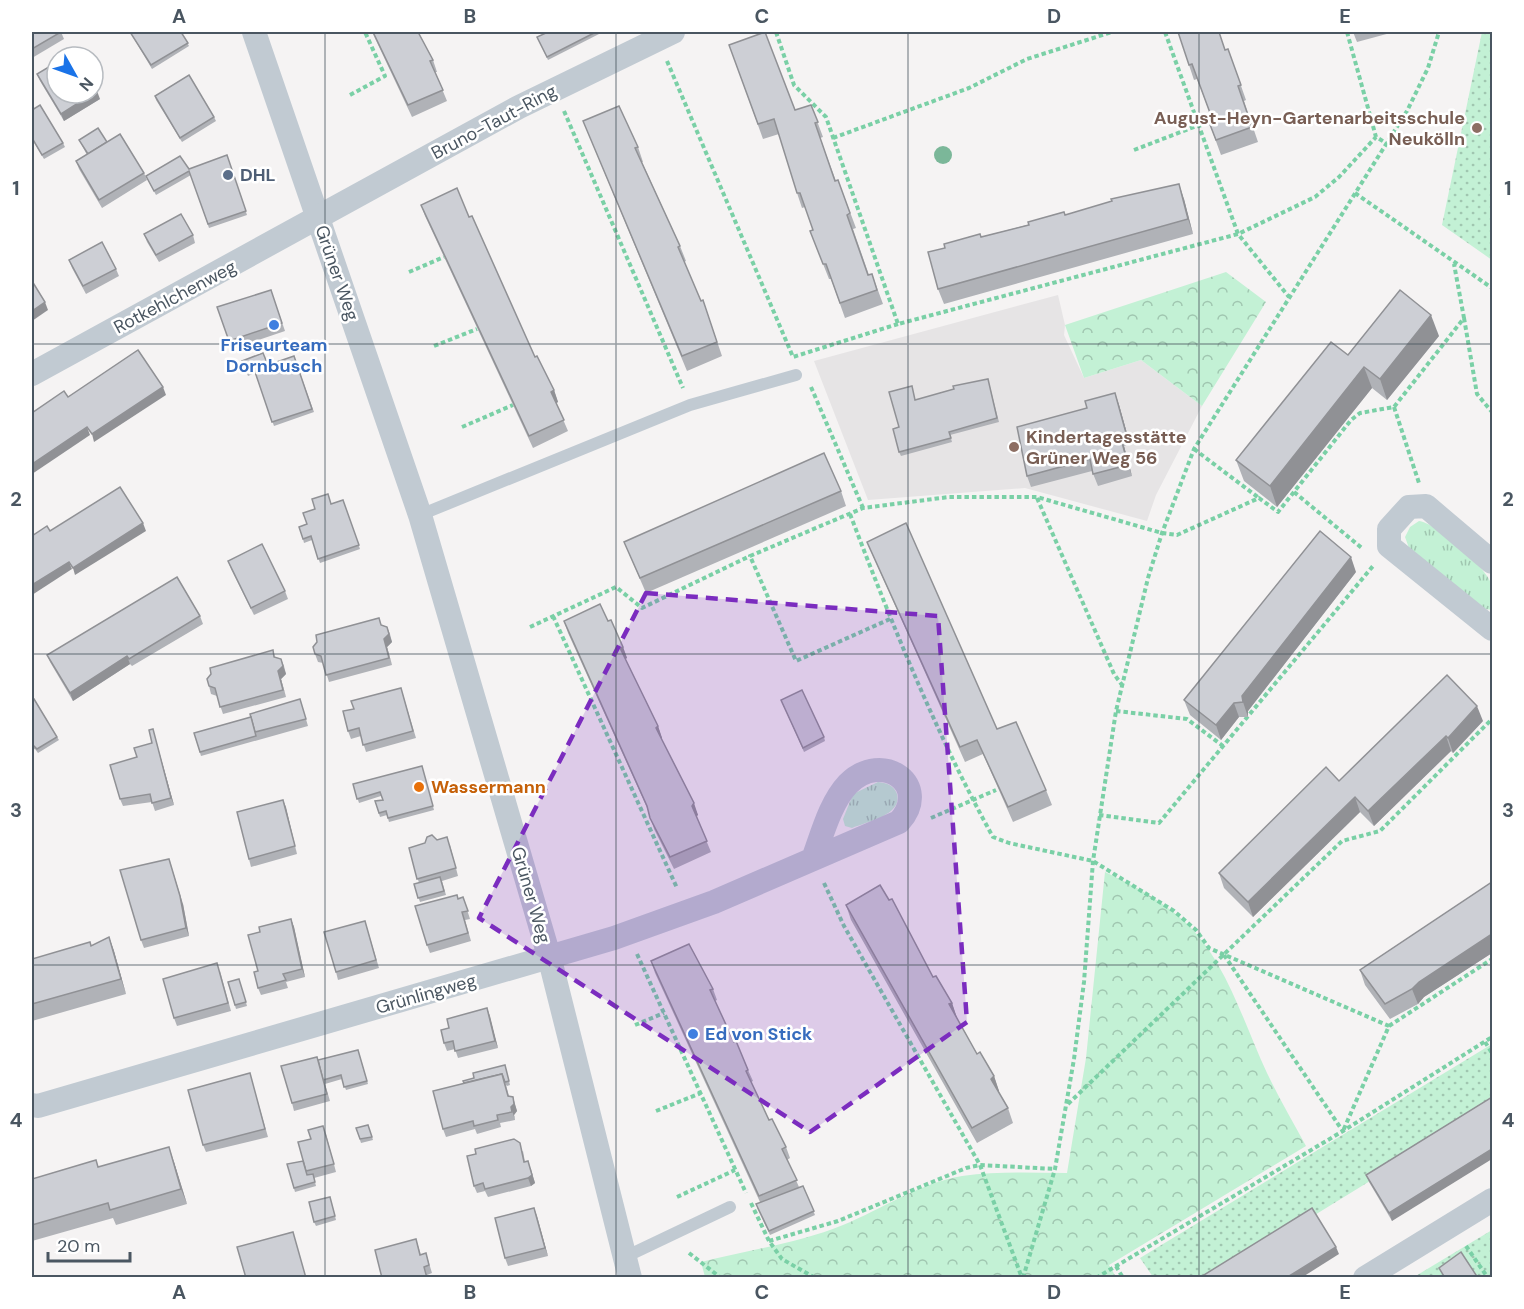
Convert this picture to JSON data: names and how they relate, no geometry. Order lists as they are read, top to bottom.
{
  "streets": {
    "street": [
      "Bruno-Taut-Ring",
      "Grüner Weg",
      "Rotkehlchenweg",
      "Grünlingweg"
    ]
  },
  "crossings": [
    ["Bruno-Taut-Ring", "Grüner Weg"],
    ["Bruno-Taut-Ring", "Rotkehlchenweg"],
    ["Grüner Weg", "Rotkehlchenweg"],
    ["Grüner Weg", "Grünlingweg"]
  ],
  "places": [
    "August-Heyn-Gartenarbeitsschule Neukölln",
    "DHL",
    "Friseurteam Dornbusch",
    "Kindertagesstätte Grüner Weg 56",
    "Wassermann",
    "Ed von Stick"
  ],
  "scale_bar": "20 m",
  "north": "bottom right",
  "grid": {
    "columns": [
      "A",
      "B",
      "C",
      "D",
      "E"
    ],
    "rows": [
      "1",
      "2",
      "3",
      "4"
    ]
  }
}
